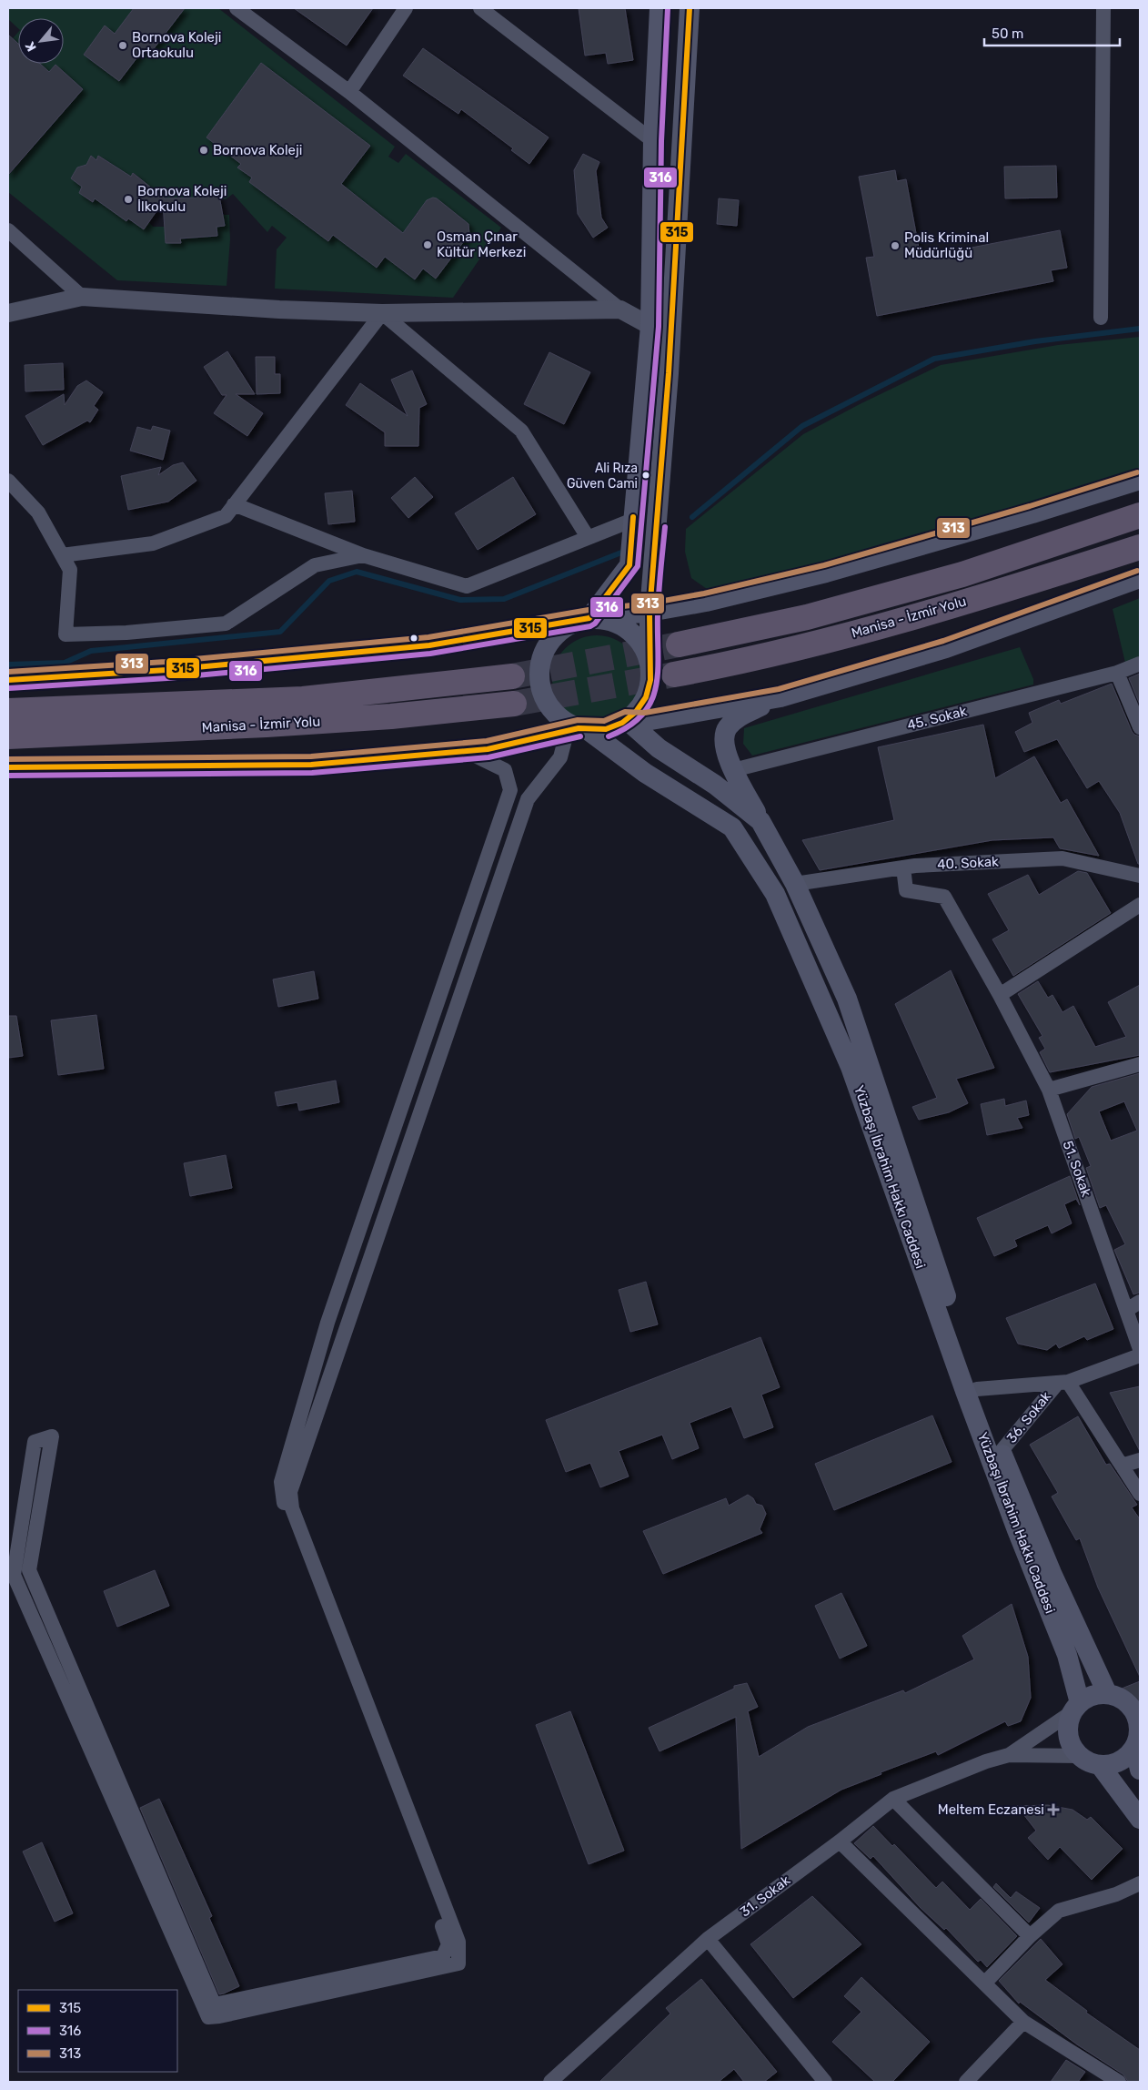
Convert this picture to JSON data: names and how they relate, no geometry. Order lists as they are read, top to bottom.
{
  "streets": {
    "highway": ["Manisa - İzmir Yolu"],
    "main road": ["Yüzbaşı İbrahim Hakkı Caddesi"],
    "street": [
      "45. Sokak",
      "40. Sokak",
      "51. Sokak",
      "36. Sokak",
      "31. Sokak"
    ]
  },
  "crossings": [
    ["40. Sokak", "51. Sokak"],
    ["40. Sokak", "Yüzbaşı İbrahim Hakkı Caddesi"],
    ["Yüzbaşı İbrahim Hakkı Caddesi", "36. Sokak"],
    ["Yüzbaşı İbrahim Hakkı Caddesi", "31. Sokak"]
  ],
  "places": {
    "other": [
      "Bornova Koleji Ortaokulu",
      "Bornova Koleji",
      "Bornova Koleji İlkokulu",
      "Osman Çınar Kültür Merkezi",
      "Polis Kriminal Müdürlüğü",
      "Ali Rıza Güven Cami"
    ],
    "health": ["Meltem Eczanesi"]
  },
  "lines": ["transit line 315", "transit line 316", "transit line 313"],
  "legend": ["315", "316", "313"],
  "scale_bar": "50 m",
  "north": "bottom left"
}
